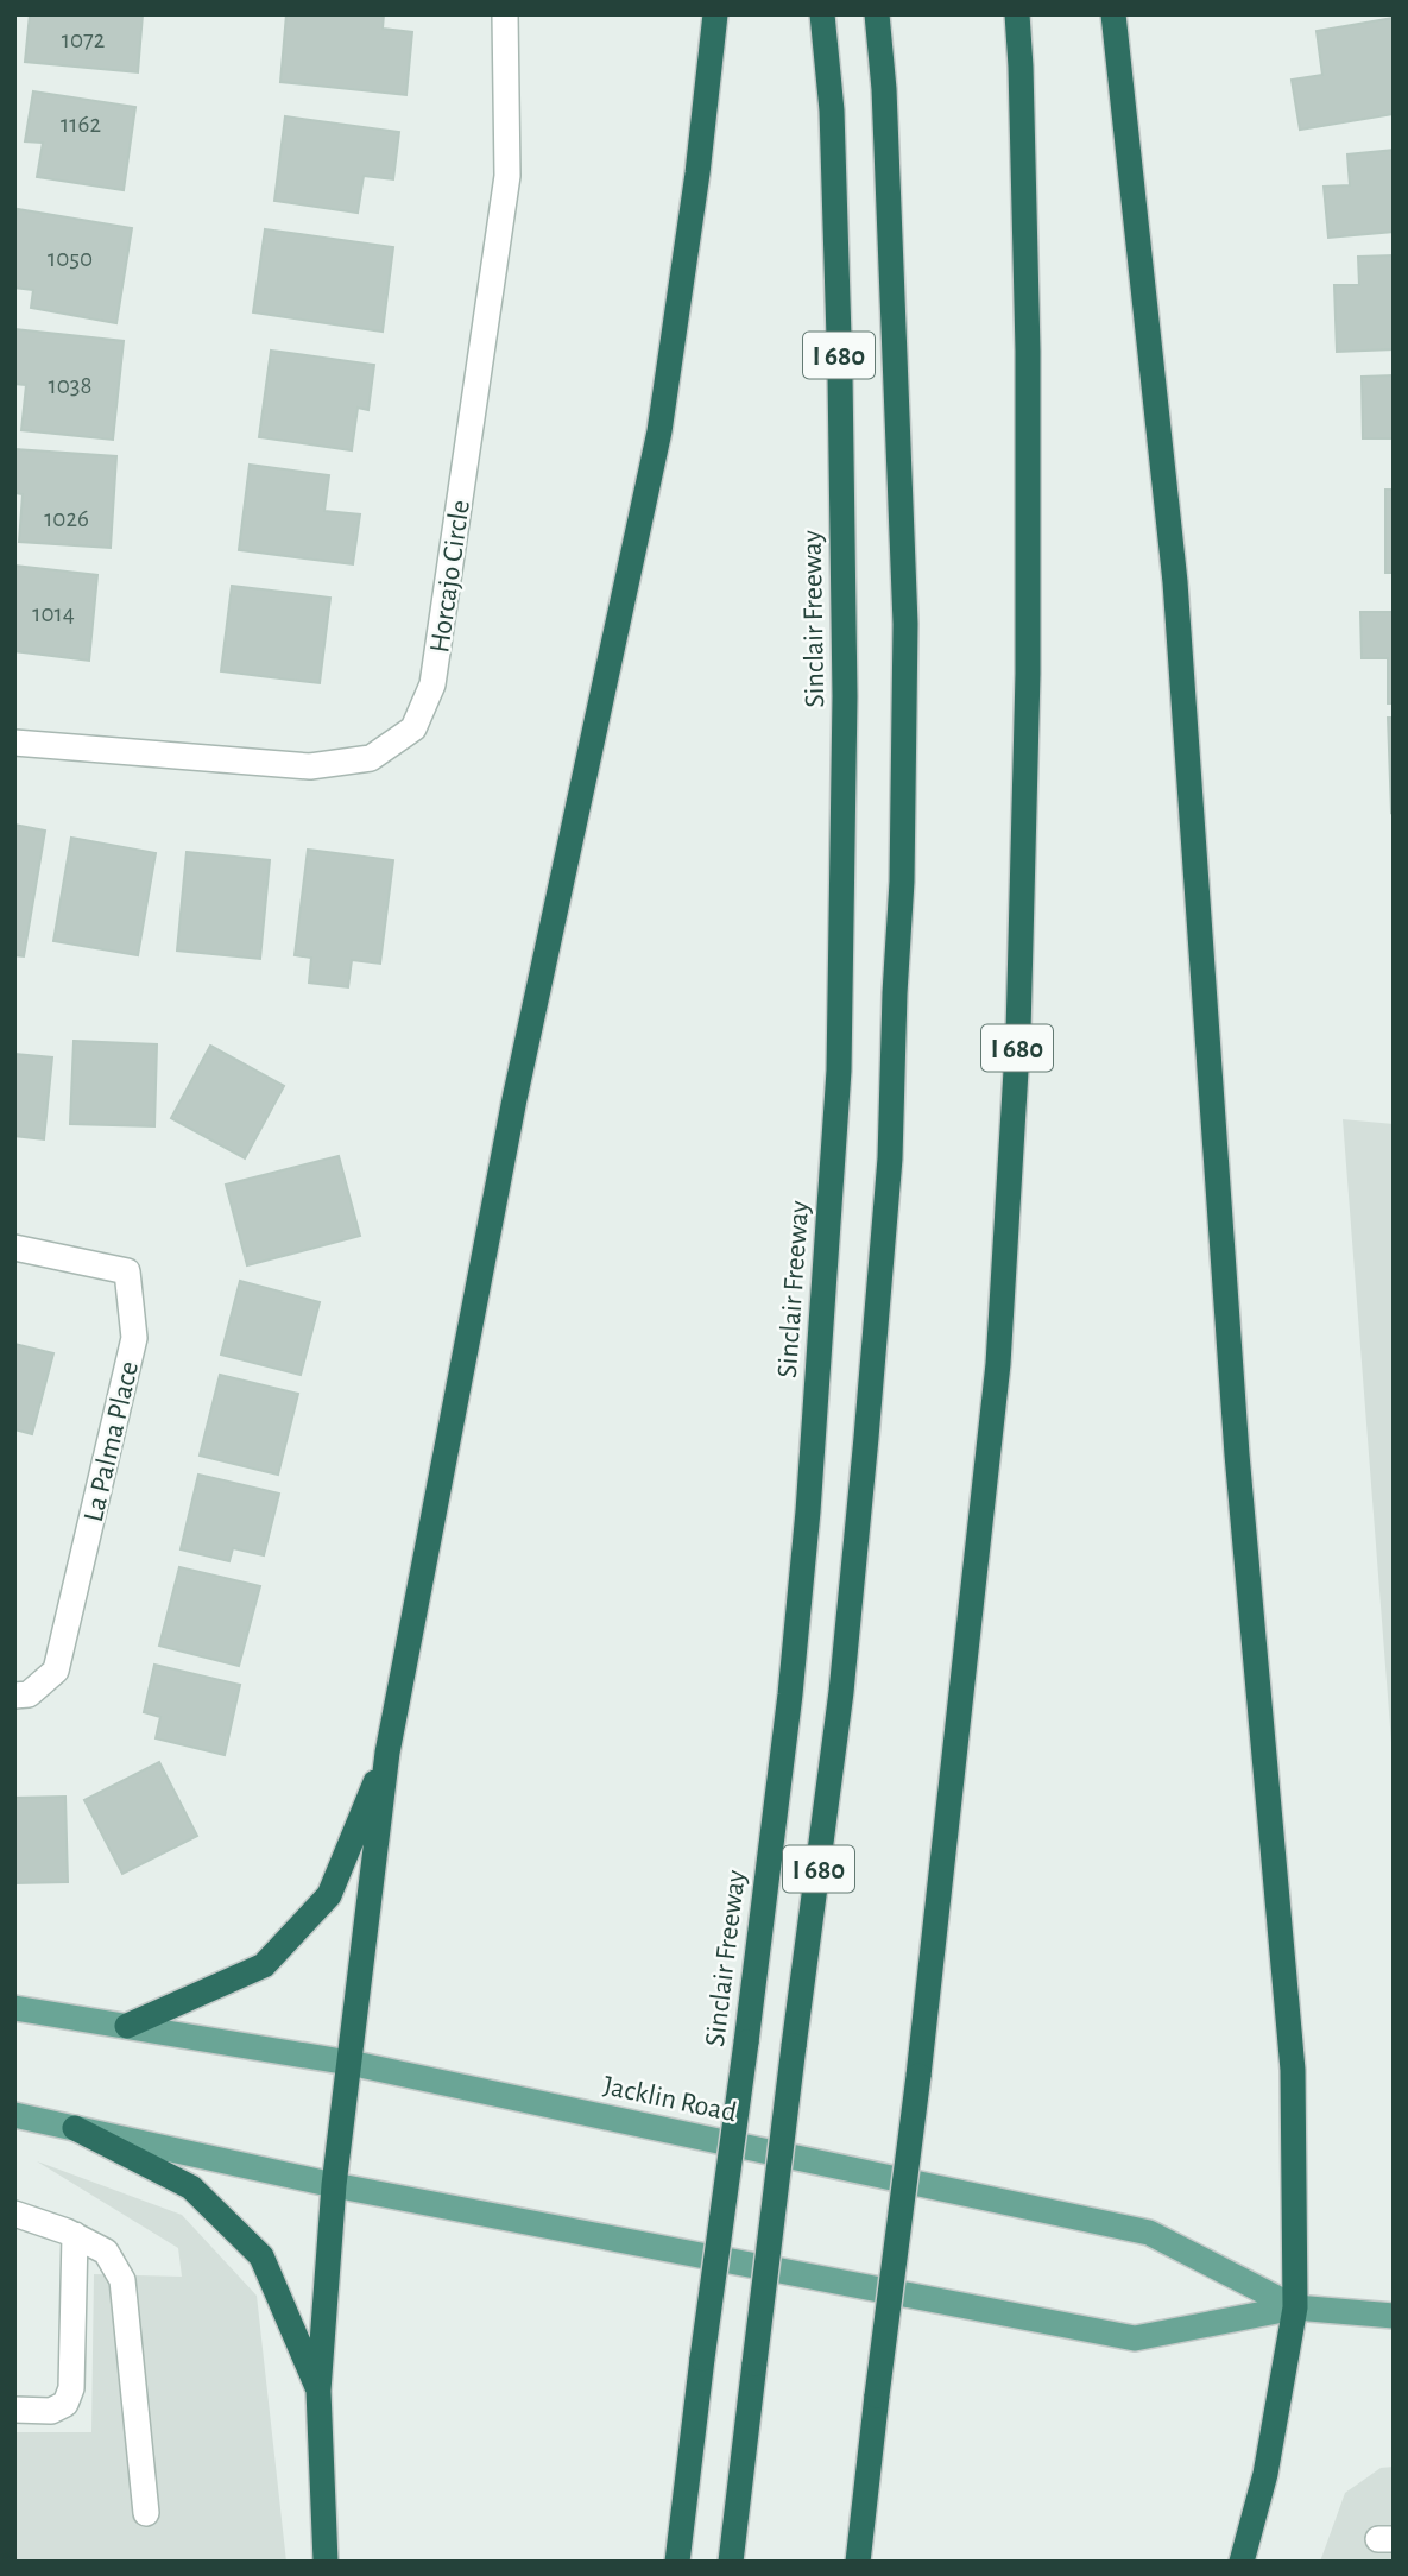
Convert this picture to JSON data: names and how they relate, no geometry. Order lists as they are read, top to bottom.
{
  "streets": {
    "highway": ["I 680", "Sinclair Freeway"],
    "main road": ["Jacklin Road"],
    "street": ["Horcajo Circle", "La Palma Place"]
  },
  "house_numbers": [
    "1072",
    "1162",
    "1050",
    "1038",
    "1026",
    "1014"
  ]
}
